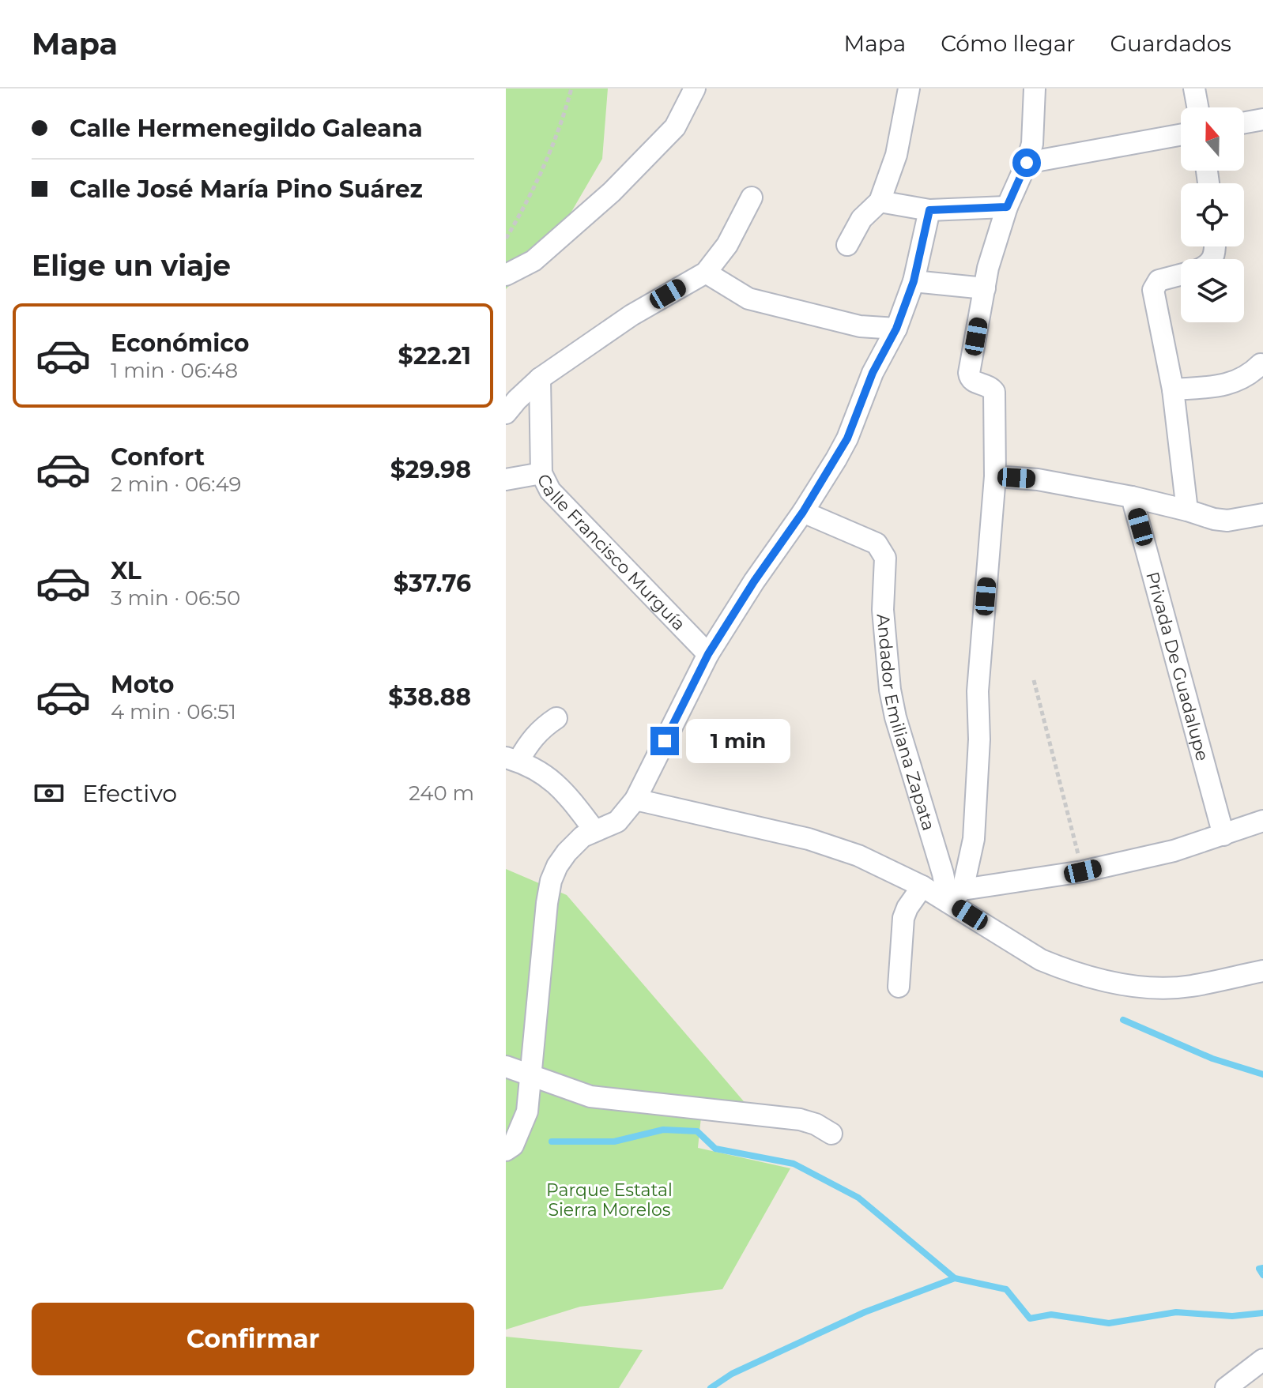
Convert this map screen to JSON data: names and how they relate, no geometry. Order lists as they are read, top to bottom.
{
  "streets": {
    "street": ["Calle Francisco Murguía", "Privada De Guadalupe", "Andador Emiliana Zapata"]
  },
  "parks": ["Parque Estatal Sierra Morelos"],
  "north": "top",
  "page": {
    "header": "Mapa",
    "nav": ["Mapa", "Cómo llegar", "Guardados"],
    "banner": ["Calle Hermenegildo Galeana", "Calle José María Pino Suárez"],
    "heading": "Elige un viaje",
    "list": [
      {
        "name": "Económico",
        "note": "1 min · 06:48",
        "value": "$22.21"
      },
      {
        "name": "Confort",
        "note": "2 min · 06:49",
        "value": "$29.98"
      },
      {
        "name": "XL",
        "note": "3 min · 06:50",
        "value": "$37.76"
      },
      {
        "name": "Moto",
        "note": "4 min · 06:51",
        "value": "$38.88"
      }
    ],
    "bubble": "1 min",
    "pay": ["Efectivo", "240 m"],
    "buttons": "Confirmar"
  }
}
